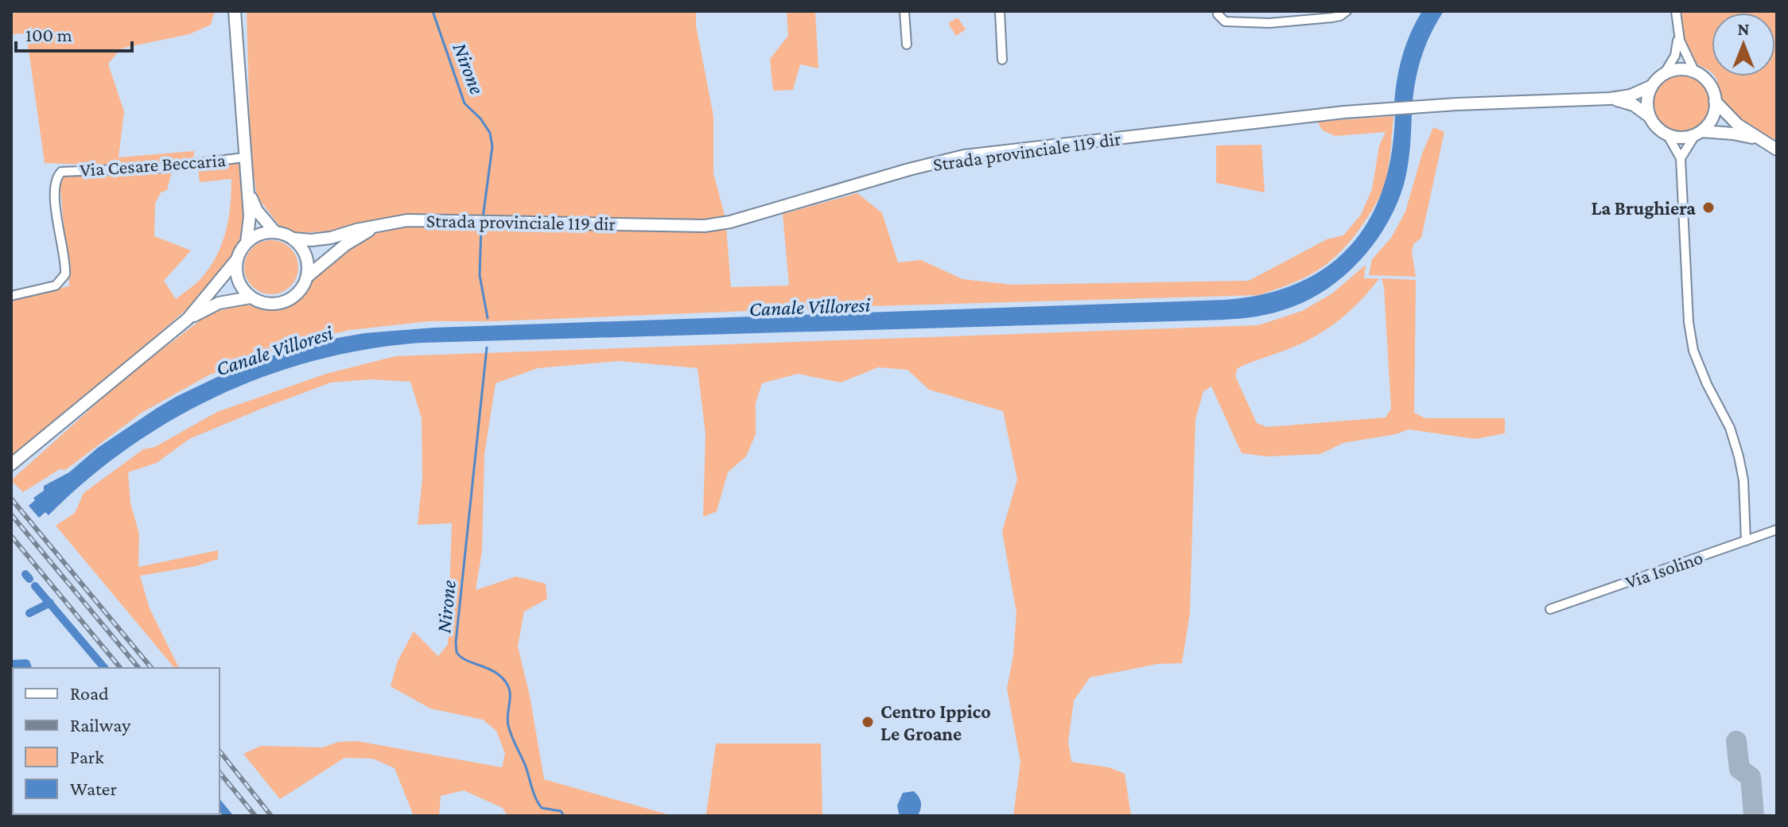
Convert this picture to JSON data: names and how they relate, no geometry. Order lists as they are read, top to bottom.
{
  "streets": {
    "street": ["Strada provinciale 119 dir", "Via Cesare Beccaria", "Via Isolino"]
  },
  "water": ["Nirone", "Canale Villoresi"],
  "places": ["La Brughiera", "Centro Ippico Le Groane"],
  "legend": [
    "Road",
    "Railway",
    "Park",
    "Water"
  ],
  "scale_bar": "100 m",
  "north": "top"
}
